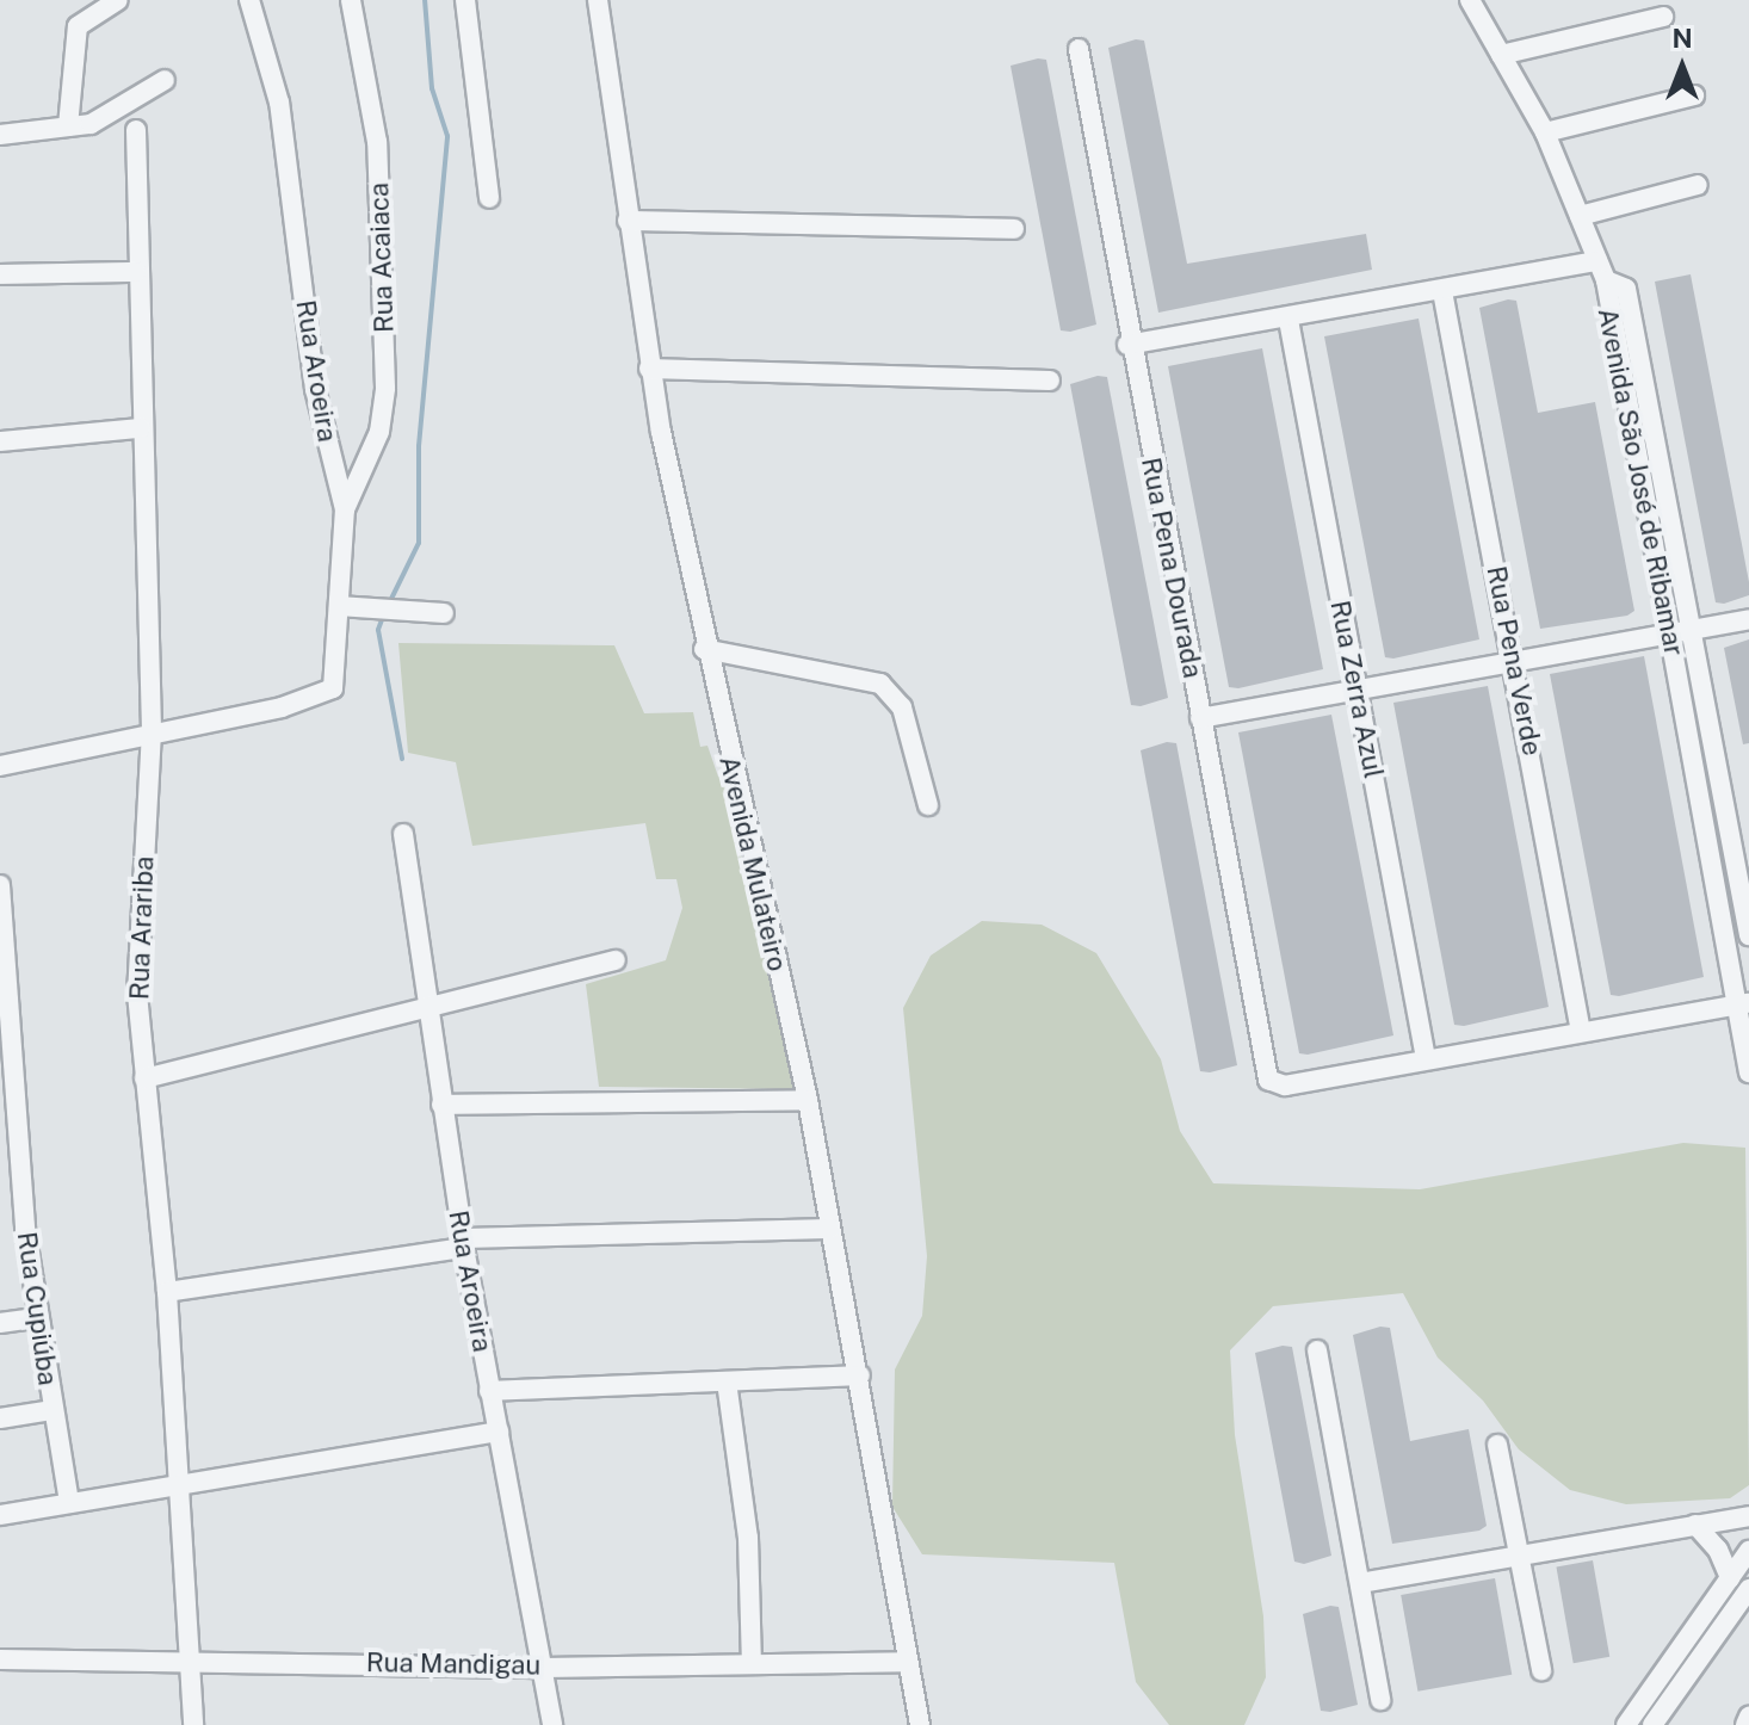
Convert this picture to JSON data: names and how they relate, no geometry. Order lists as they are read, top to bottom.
{
  "streets": {
    "street": [
      "Rua Acaiaca",
      "Rua Aroeira",
      "Avenida São José de Ribamar",
      "Rua Pena Dourada",
      "Rua Pena Verde",
      "Rua Zerra Azul",
      "Avenida Mulateiro",
      "Rua Arariba",
      "Rua Cupiúba",
      "Rua Mandigau"
    ]
  },
  "crossings": [
    ["Rua Acaiaca", "Rua Aroeira"],
    ["Rua Aroeira", "Rua Arariba"],
    ["Rua Aroeira", "Rua Mandigau"],
    ["Rua Pena Dourada", "Rua Zerra Azul"],
    ["Avenida Mulateiro", "Rua Mandigau"],
    ["Rua Arariba", "Rua Mandigau"]
  ],
  "north": "top"
}
